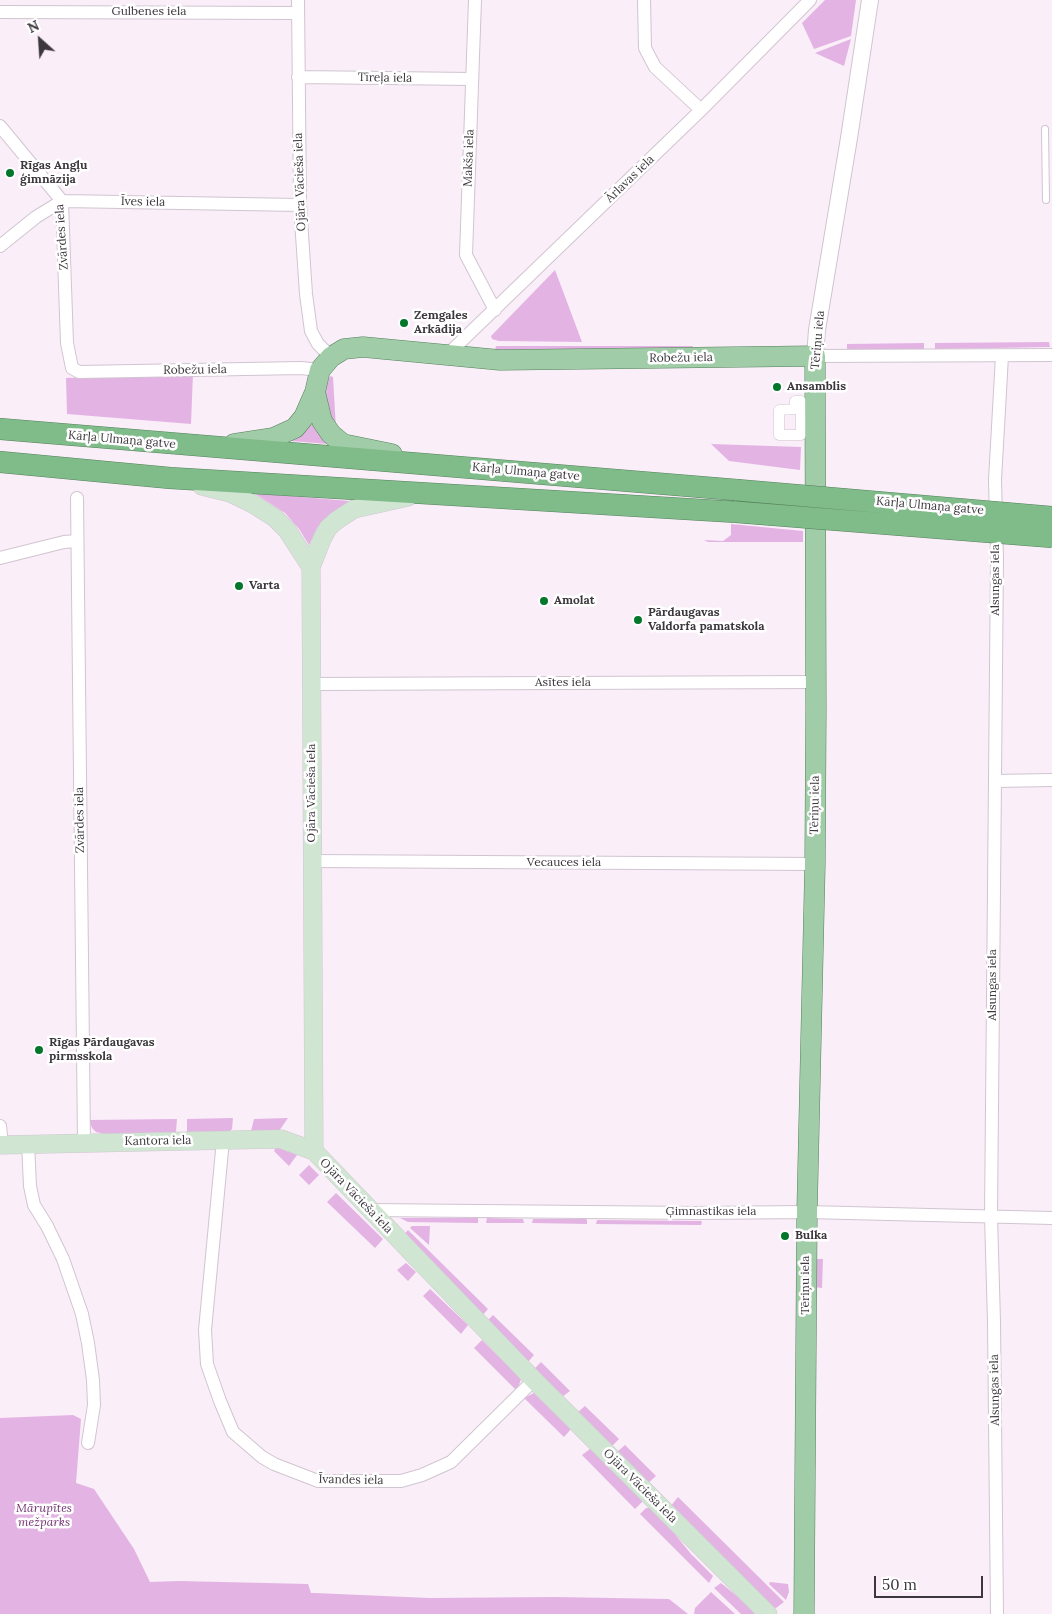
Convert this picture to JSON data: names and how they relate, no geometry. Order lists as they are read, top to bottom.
{
  "streets": {
    "highway": ["Kārļa Ulmaņa gatve"],
    "main road": [
      "Ojāra Vācieša iela",
      "Tēriņu iela",
      "Robežu iela",
      "Kantora iela"
    ],
    "street": [
      "Gulbenes iela",
      "Tīreļa iela",
      "Makša iela",
      "Ārlavas iela",
      "Īves iela",
      "Zvārdes iela",
      "Alsungas iela",
      "Asītes iela",
      "Vecauces iela",
      "Ģimnastikas iela",
      "Īvandes iela"
    ]
  },
  "crossings": [
    ["Gulbenes iela", "Ojāra Vācieša iela"],
    ["Tīreļa iela", "Makša iela"],
    ["Tīreļa iela", "Ojāra Vācieša iela"],
    ["Makša iela", "Ārlavas iela"],
    ["Ārlavas iela", "Robežu iela"],
    ["Ojāra Vācieša iela", "Īves iela"],
    ["Ojāra Vācieša iela", "Robežu iela"],
    ["Ojāra Vācieša iela", "Kārļa Ulmaņa gatve"],
    ["Ojāra Vācieša iela", "Asītes iela"],
    ["Ojāra Vācieša iela", "Vecauces iela"],
    ["Ojāra Vācieša iela", "Kantora iela"],
    ["Ojāra Vācieša iela", "Ģimnastikas iela"],
    ["Ojāra Vācieša iela", "Īvandes iela"],
    ["Īves iela", "Zvārdes iela"],
    ["Zvārdes iela", "Robežu iela"],
    ["Zvārdes iela", "Kantora iela"],
    ["Tēriņu iela", "Robežu iela"],
    ["Tēriņu iela", "Asītes iela"],
    ["Tēriņu iela", "Vecauces iela"],
    ["Tēriņu iela", "Ģimnastikas iela"],
    ["Robežu iela", "Alsungas iela"],
    ["Alsungas iela", "Ģimnastikas iela"],
    ["Kantora iela", "Īvandes iela"]
  ],
  "parks": ["Mārupītes mežparks"],
  "places": [
    "Rīgas Angļu ģimnāzija",
    "Zemgales Arkādija",
    "Ansamblis",
    "Varta",
    "Amolat",
    "Pārdaugavas Valdorfa pamatskola",
    "Rīgas Pārdaugavas pirmsskola",
    "Bulka"
  ],
  "scale_bar": "50 m",
  "north": "top left"
}
